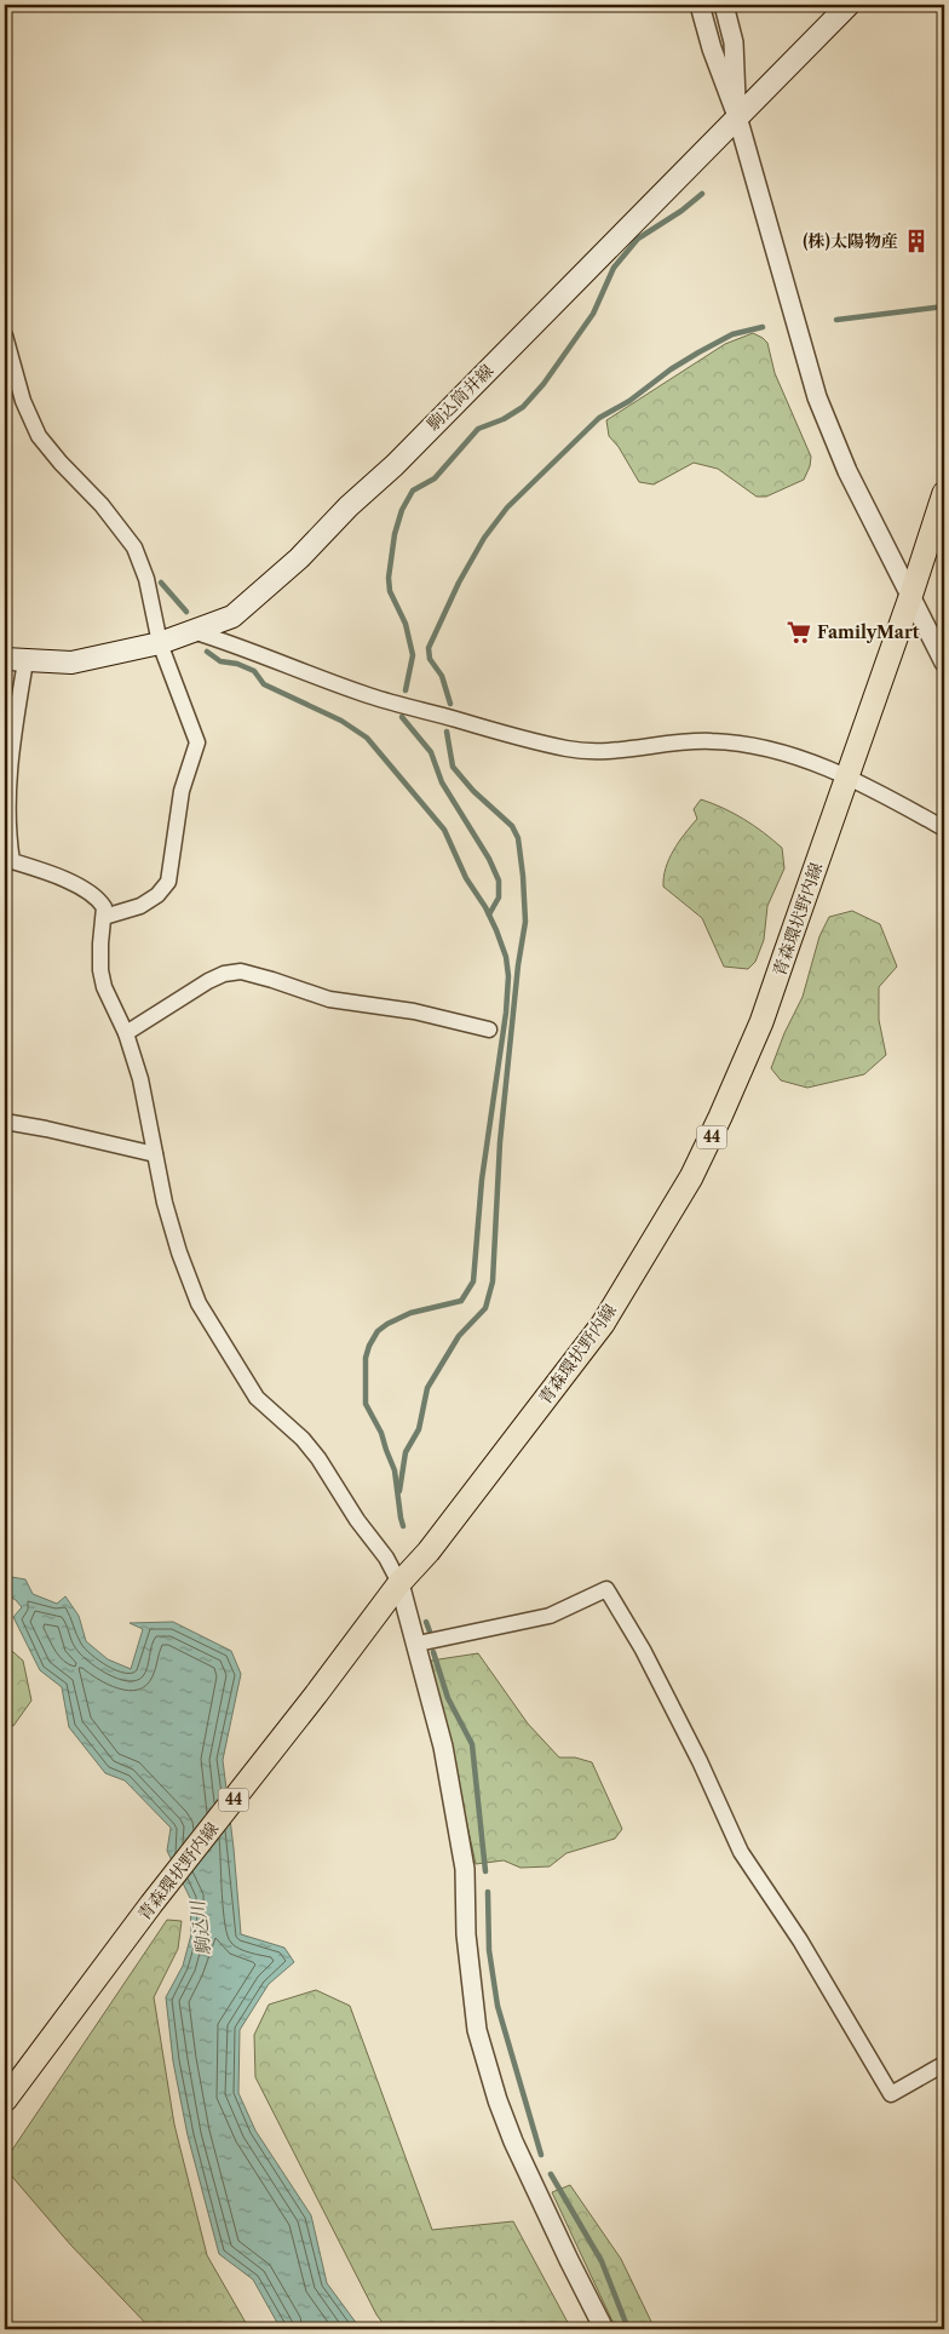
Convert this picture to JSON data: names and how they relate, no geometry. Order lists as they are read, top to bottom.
{
  "streets": {
    "main road": ["駒込筒井線", "青森環状野内線", "44"]
  },
  "water": ["駒込川"],
  "places": {
    "building": ["(株)太陽物産"],
    "supermarket": ["FamilyMart"]
  }
}
